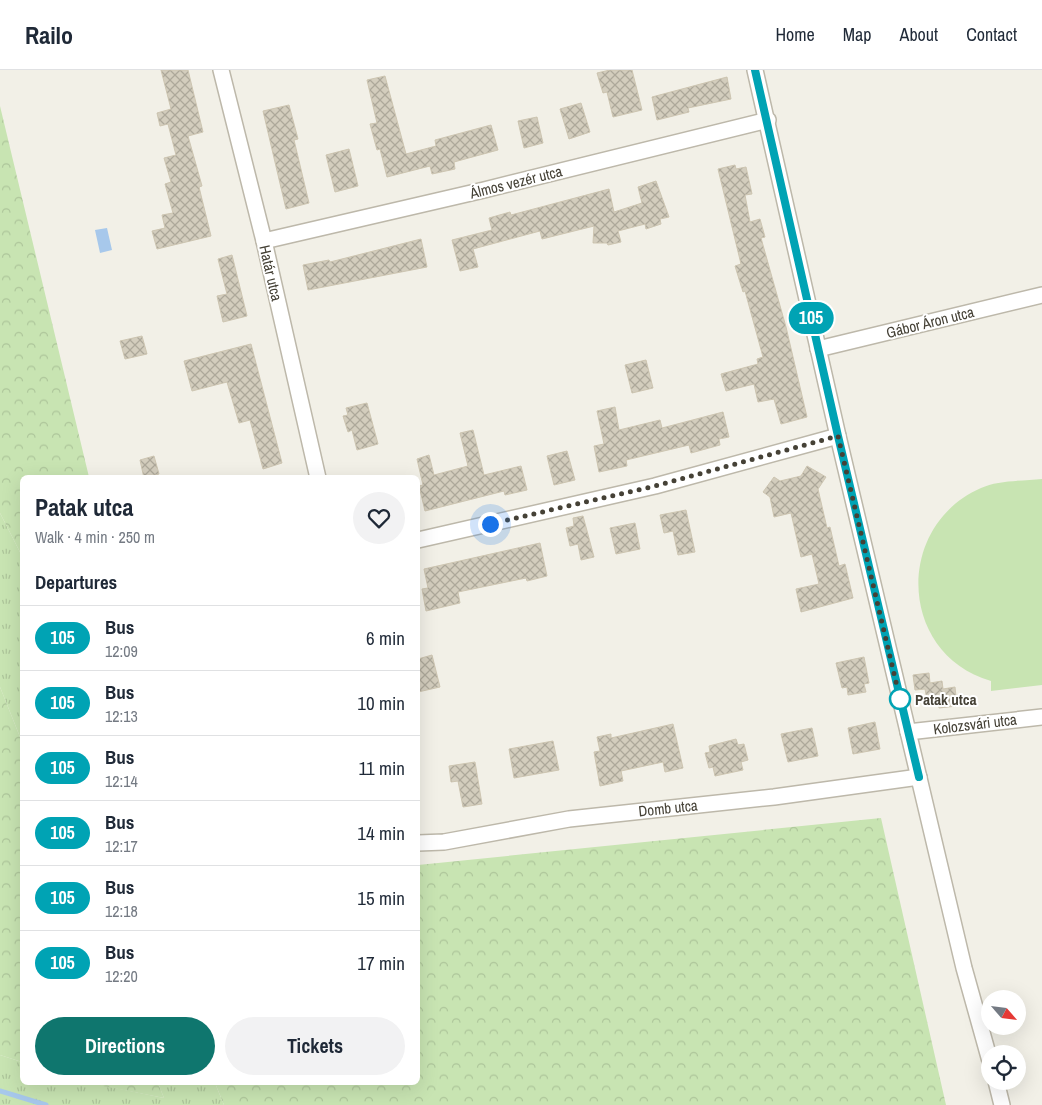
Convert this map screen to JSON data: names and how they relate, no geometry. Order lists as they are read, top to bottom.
{
  "streets": {
    "street": [
      "Álmos vezér utca",
      "Határ utca",
      "Gábor Áron utca",
      "Kolozsvári utca",
      "Domb utca"
    ]
  },
  "crossings": [
    ["Álmos vezér utca", "Határ utca"]
  ],
  "places": ["Patak utca"],
  "lines": ["bus line 105"],
  "north": "bottom right",
  "page": {
    "header": "Railo",
    "nav": [
      "Home",
      "Map",
      "About",
      "Contact"
    ],
    "on_map": "105",
    "heading": [
      ["Patak utca", "Walk · 4 min · 250 m"],
      "Departures"
    ],
    "list": [
      {
        "mark": "105",
        "name": "Bus",
        "note": "12:09",
        "value": "6 min"
      },
      {
        "mark": "105",
        "name": "Bus",
        "note": "12:13",
        "value": "10 min"
      },
      {
        "mark": "105",
        "name": "Bus",
        "note": "12:14",
        "value": "11 min"
      },
      {
        "mark": "105",
        "name": "Bus",
        "note": "12:17",
        "value": "14 min"
      },
      {
        "mark": "105",
        "name": "Bus",
        "note": "12:18",
        "value": "15 min"
      },
      {
        "mark": "105",
        "name": "Bus",
        "note": "12:20",
        "value": "17 min"
      }
    ],
    "buttons": ["Directions", "Tickets"]
  }
}
